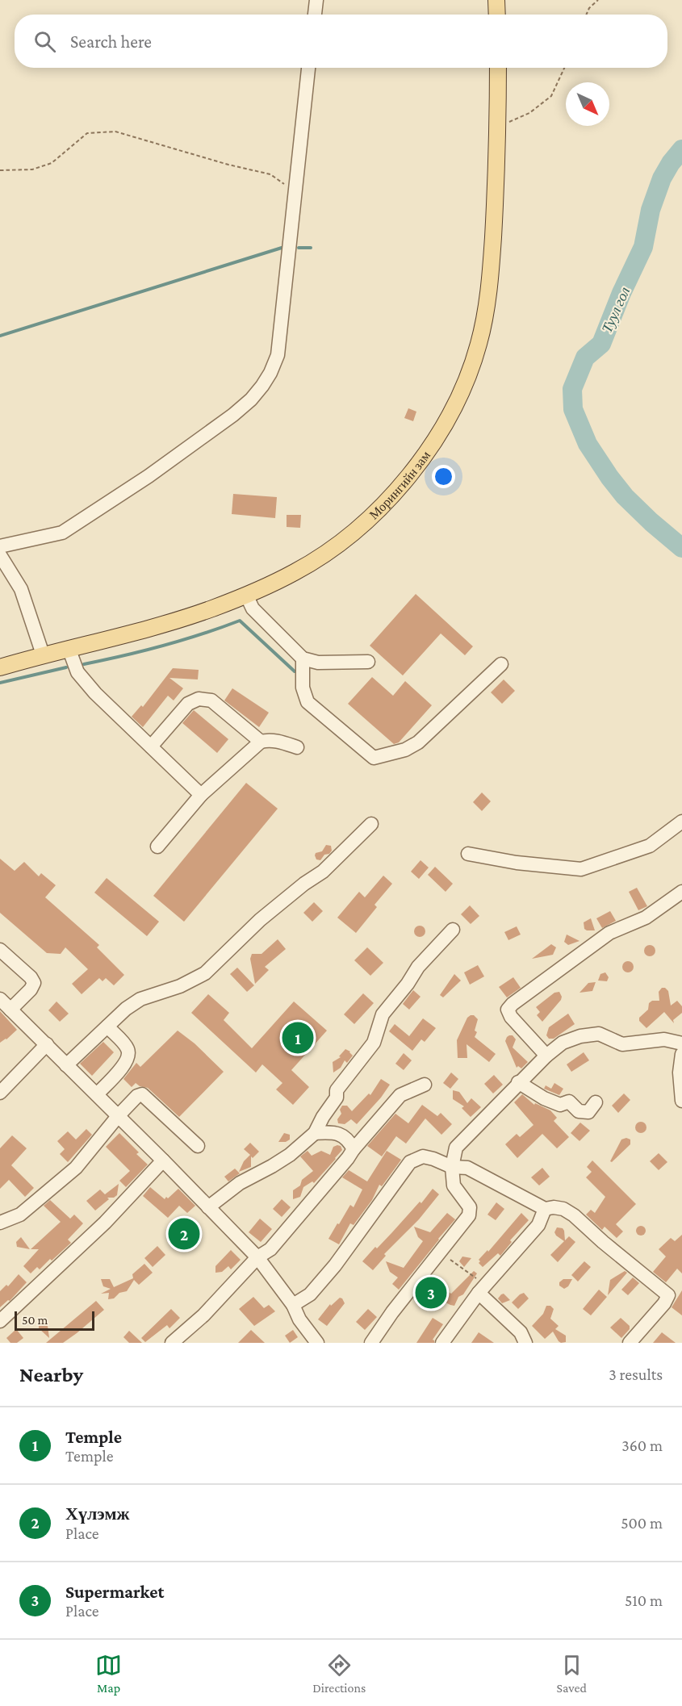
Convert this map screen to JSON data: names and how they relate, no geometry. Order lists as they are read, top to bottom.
{
  "streets": {
    "main road": ["Морингийн зам"]
  },
  "water": ["Туул гол"],
  "scale_bar": "50 m",
  "north": "bottom right",
  "page": {
    "search": "Search here",
    "pins": ["1", "2", "3"],
    "scale": "50 m",
    "heading": ["Nearby", "3 results"],
    "list": [
      {
        "mark": "1",
        "name": "Temple",
        "note": "Temple",
        "value": "360 m"
      },
      {
        "mark": "2",
        "name": "Хүлэмж",
        "note": "Place",
        "value": "500 m"
      },
      {
        "mark": "3",
        "name": "Supermarket",
        "note": "Place",
        "value": "510 m"
      }
    ],
    "nav": ["Map", "Directions", "Saved"]
  }
}
